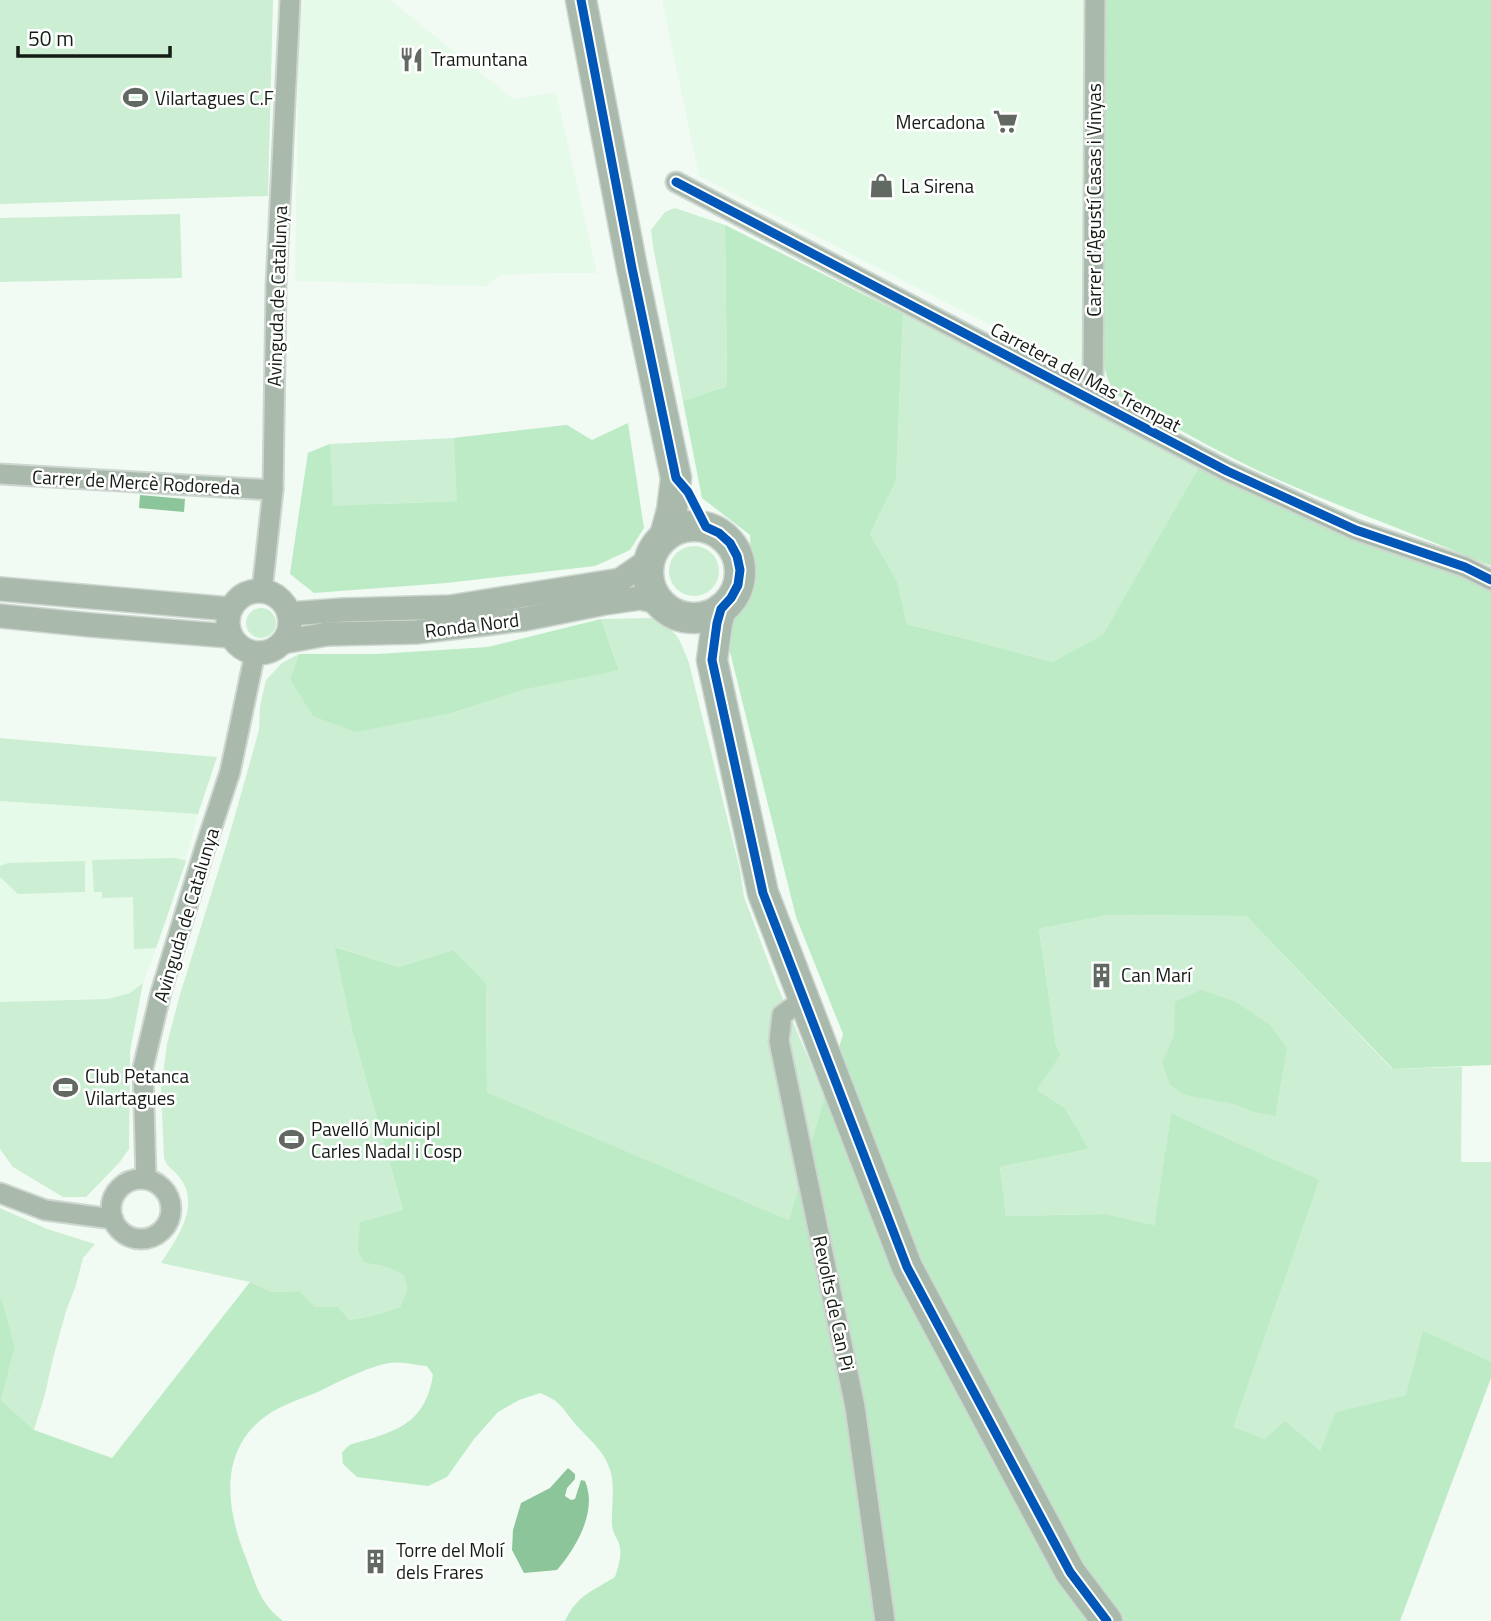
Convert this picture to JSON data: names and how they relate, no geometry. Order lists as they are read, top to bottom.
{
  "streets": {
    "street": [
      "Carrer d'Agustí Casas i Vinyas",
      "Avinguda de Catalunya",
      "Carretera del Mas Trempat",
      "Carrer de Mercè Rodoreda",
      "Ronda Nord",
      "Revolts de Can Pi"
    ]
  },
  "crossings": [
    ["Carrer d'Agustí Casas i Vinyas", "Carretera del Mas Trempat"],
    ["Avinguda de Catalunya", "Carrer de Mercè Rodoreda"],
    ["Avinguda de Catalunya", "Ronda Nord"]
  ],
  "places": {
    "restaurant": ["Tramuntana"],
    "sports": ["Vilartagues C.F", "Club Petanca Vilartagues", "Pavelló Municipl Carles Nadal i Cosp"],
    "supermarket": ["Mercadona"],
    "shop": ["La Sirena"],
    "building": ["Can Marí", "Torre del Molí dels Frares"]
  },
  "scale_bar": "50 m"
}
